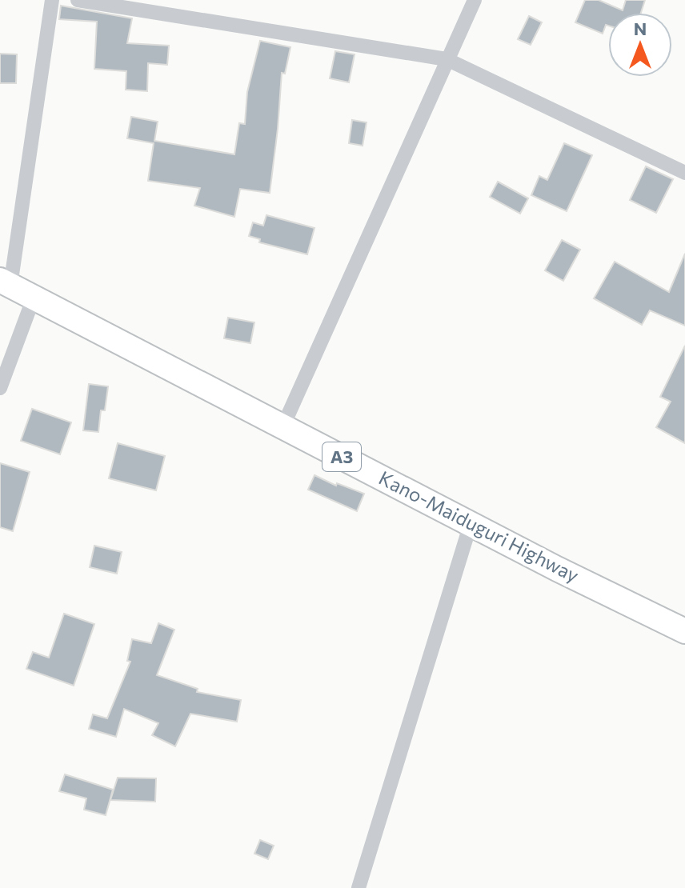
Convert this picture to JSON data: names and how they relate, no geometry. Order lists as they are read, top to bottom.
{
  "streets": {
    "highway": ["A3", "Kano-Maiduguri Highway"]
  },
  "north": "top"
}
